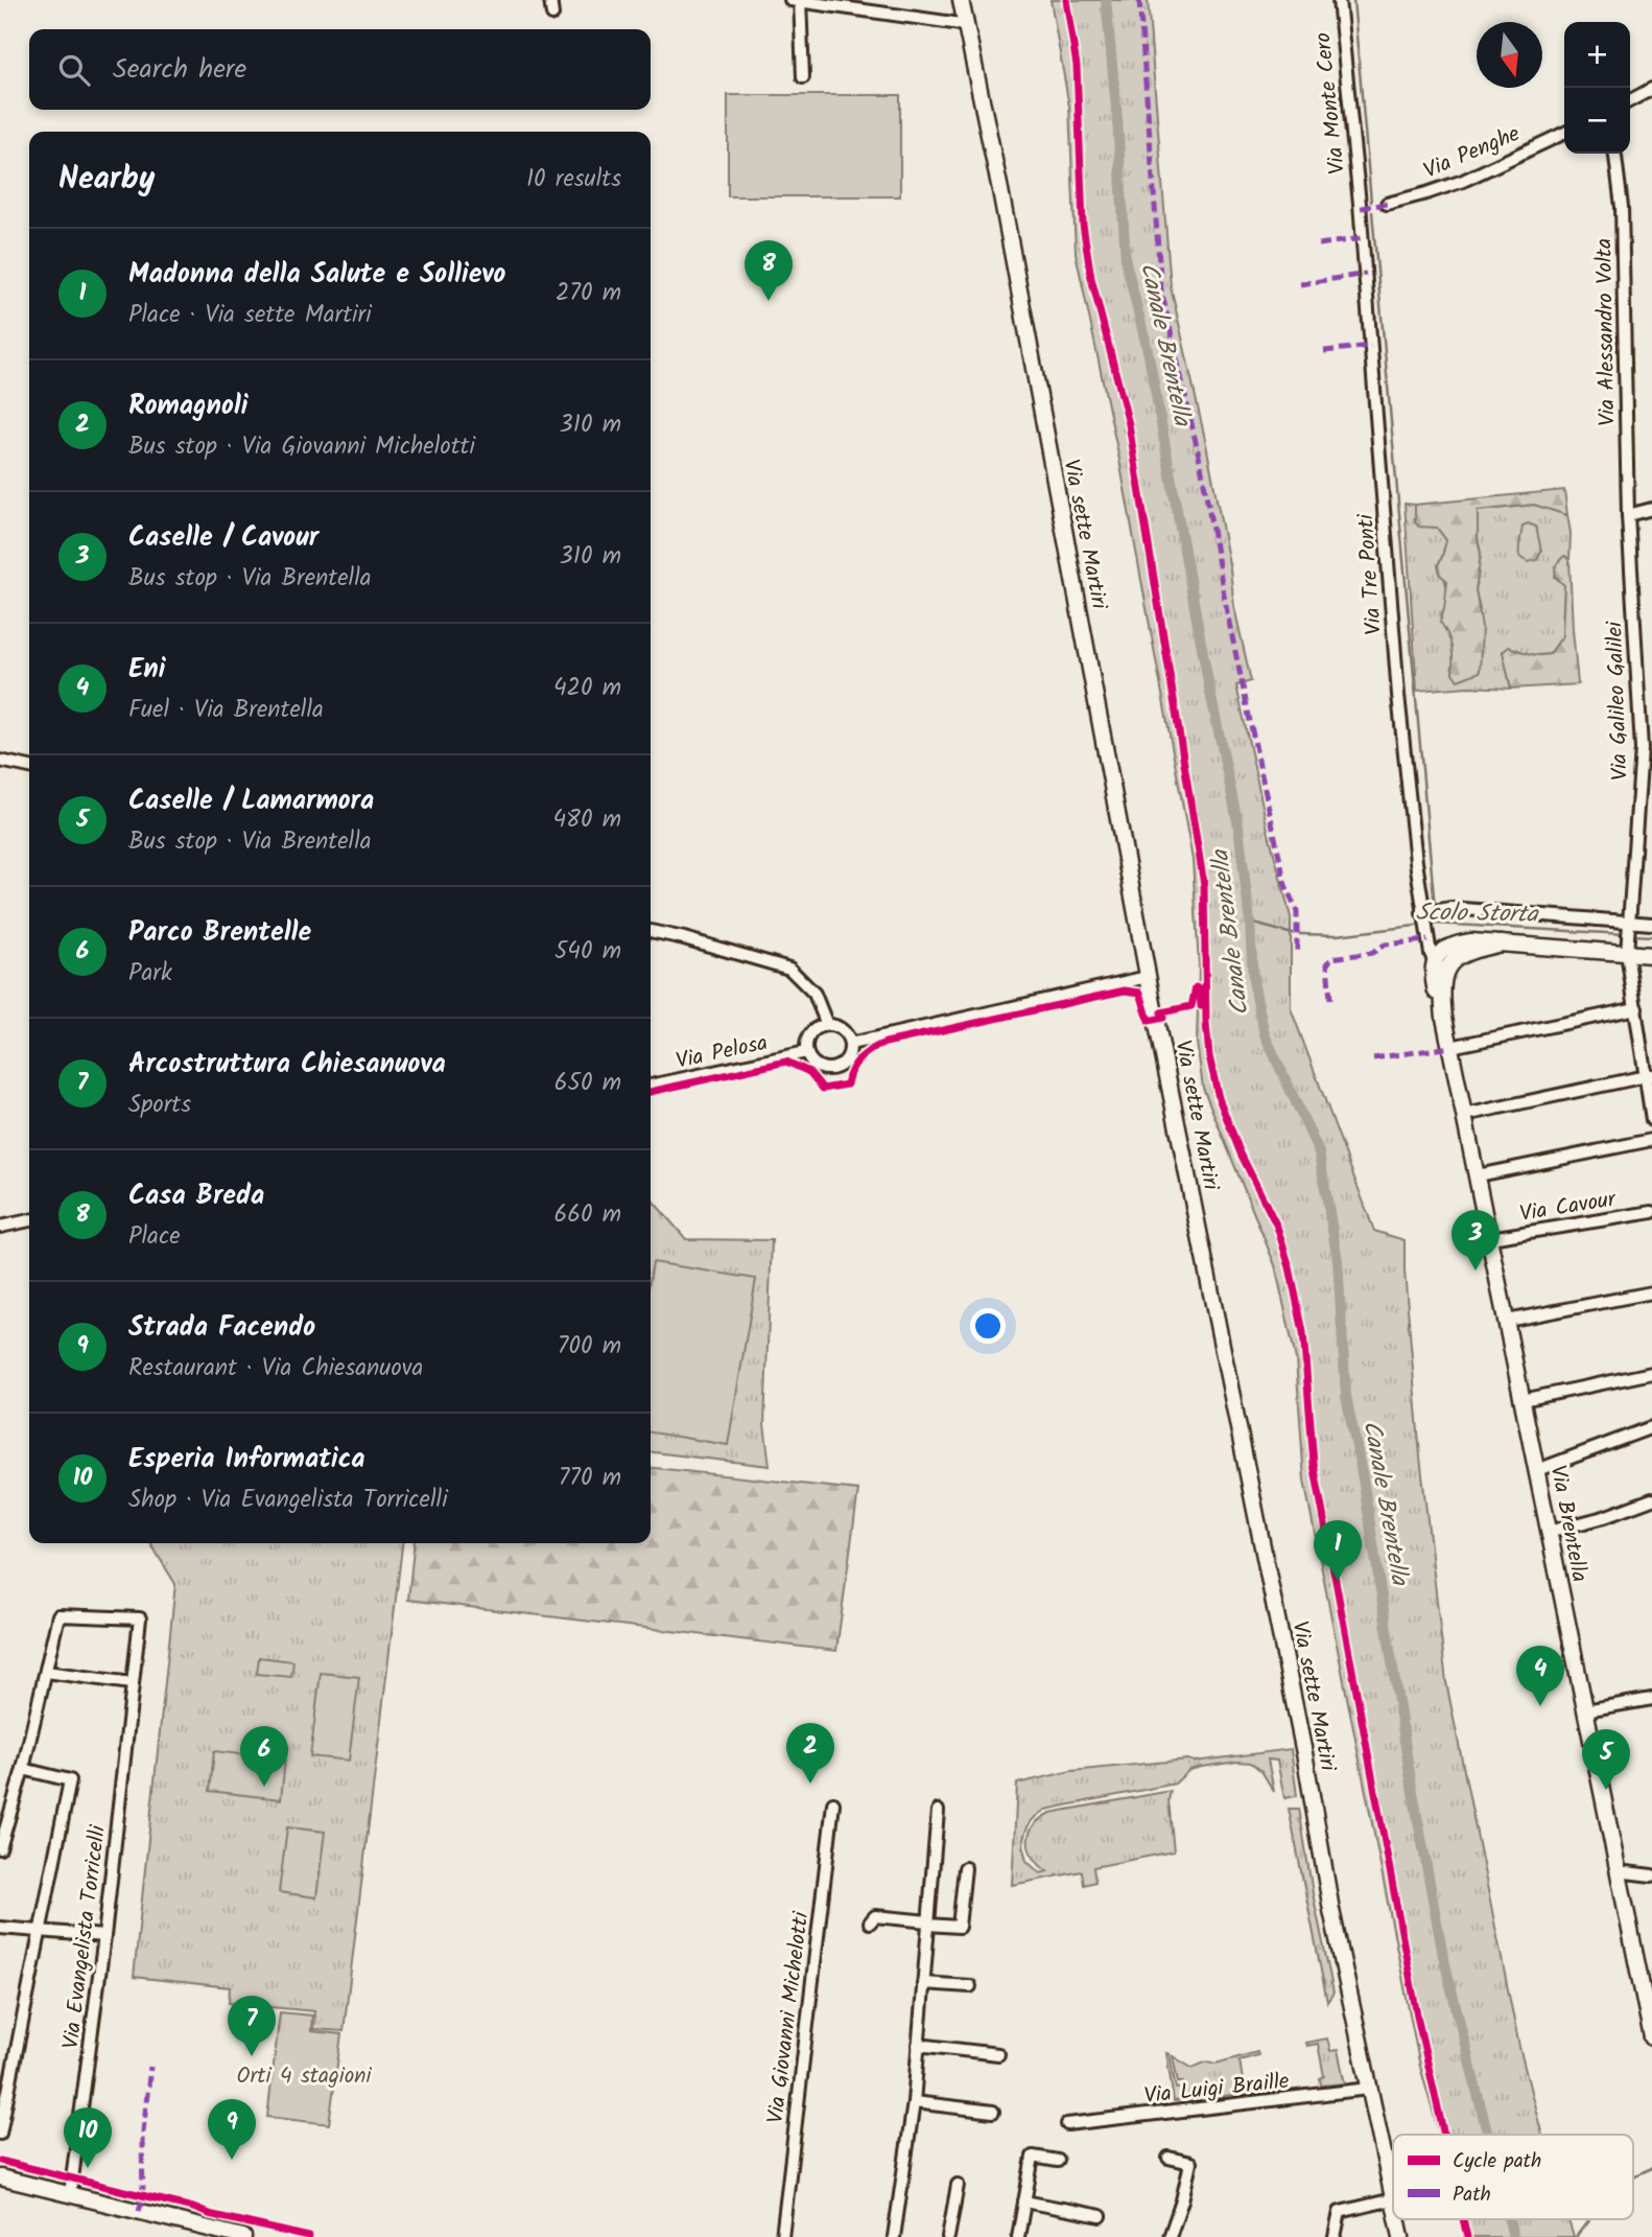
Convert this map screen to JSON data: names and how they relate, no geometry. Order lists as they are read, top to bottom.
{
  "streets": {
    "main road": ["Via sette Martiri", "Via Brentella"],
    "street": [
      "Via Monte Cero",
      "Via Penghe",
      "Via Alessandro Volta",
      "Via Tre Ponti",
      "Via Galileo Galilei",
      "Via Pelosa",
      "Via Cavour",
      "Via Evangelista Torricelli",
      "Via Giovanni Michelotti",
      "Via Luigi Braille"
    ]
  },
  "crossings": [
    ["Via Monte Cero", "Via Tre Ponti"],
    ["Via Alessandro Volta", "Via Galileo Galilei"],
    ["Via sette Martiri", "Via Luigi Braille"],
    ["Via Cavour", "Via Brentella"]
  ],
  "water": ["Canale Brentella", "Scolo Storta"],
  "parks": ["Orti 4 stagioni"],
  "legend": ["Cycle path", "Path"],
  "north": "bottom",
  "page": {
    "map_buttons": ["+", "−"],
    "search": "Search here",
    "heading": ["Nearby", "10 results"],
    "list": [
      {
        "mark": "1",
        "name": "Madonna della Salute e Sollievo",
        "note": "Place · Via sette Martiri",
        "value": "270 m"
      },
      {
        "mark": "2",
        "name": "Romagnoli",
        "note": "Bus stop · Via Giovanni Michelotti",
        "value": "310 m"
      },
      {
        "mark": "3",
        "name": "Caselle / Cavour",
        "note": "Bus stop · Via Brentella",
        "value": "310 m"
      },
      {
        "mark": "4",
        "name": "Eni",
        "note": "Fuel · Via Brentella",
        "value": "420 m"
      },
      {
        "mark": "5",
        "name": "Caselle / Lamarmora",
        "note": "Bus stop · Via Brentella",
        "value": "480 m"
      },
      {
        "mark": "6",
        "name": "Parco Brentelle",
        "note": "Park",
        "value": "540 m"
      },
      {
        "mark": "7",
        "name": "Arcostruttura Chiesanuova",
        "note": "Sports",
        "value": "650 m"
      },
      {
        "mark": "8",
        "name": "Casa Breda",
        "note": "Place",
        "value": "660 m"
      },
      {
        "mark": "9",
        "name": "Strada Facendo",
        "note": "Restaurant · Via Chiesanuova",
        "value": "700 m"
      },
      {
        "mark": "10",
        "name": "Esperia Informatica",
        "note": "Shop · Via Evangelista Torricelli",
        "value": "770 m"
      }
    ],
    "pins": [
      "8",
      "3",
      "1",
      "4",
      "2",
      "6",
      "5",
      "7",
      "9",
      "10"
    ]
  }
}
